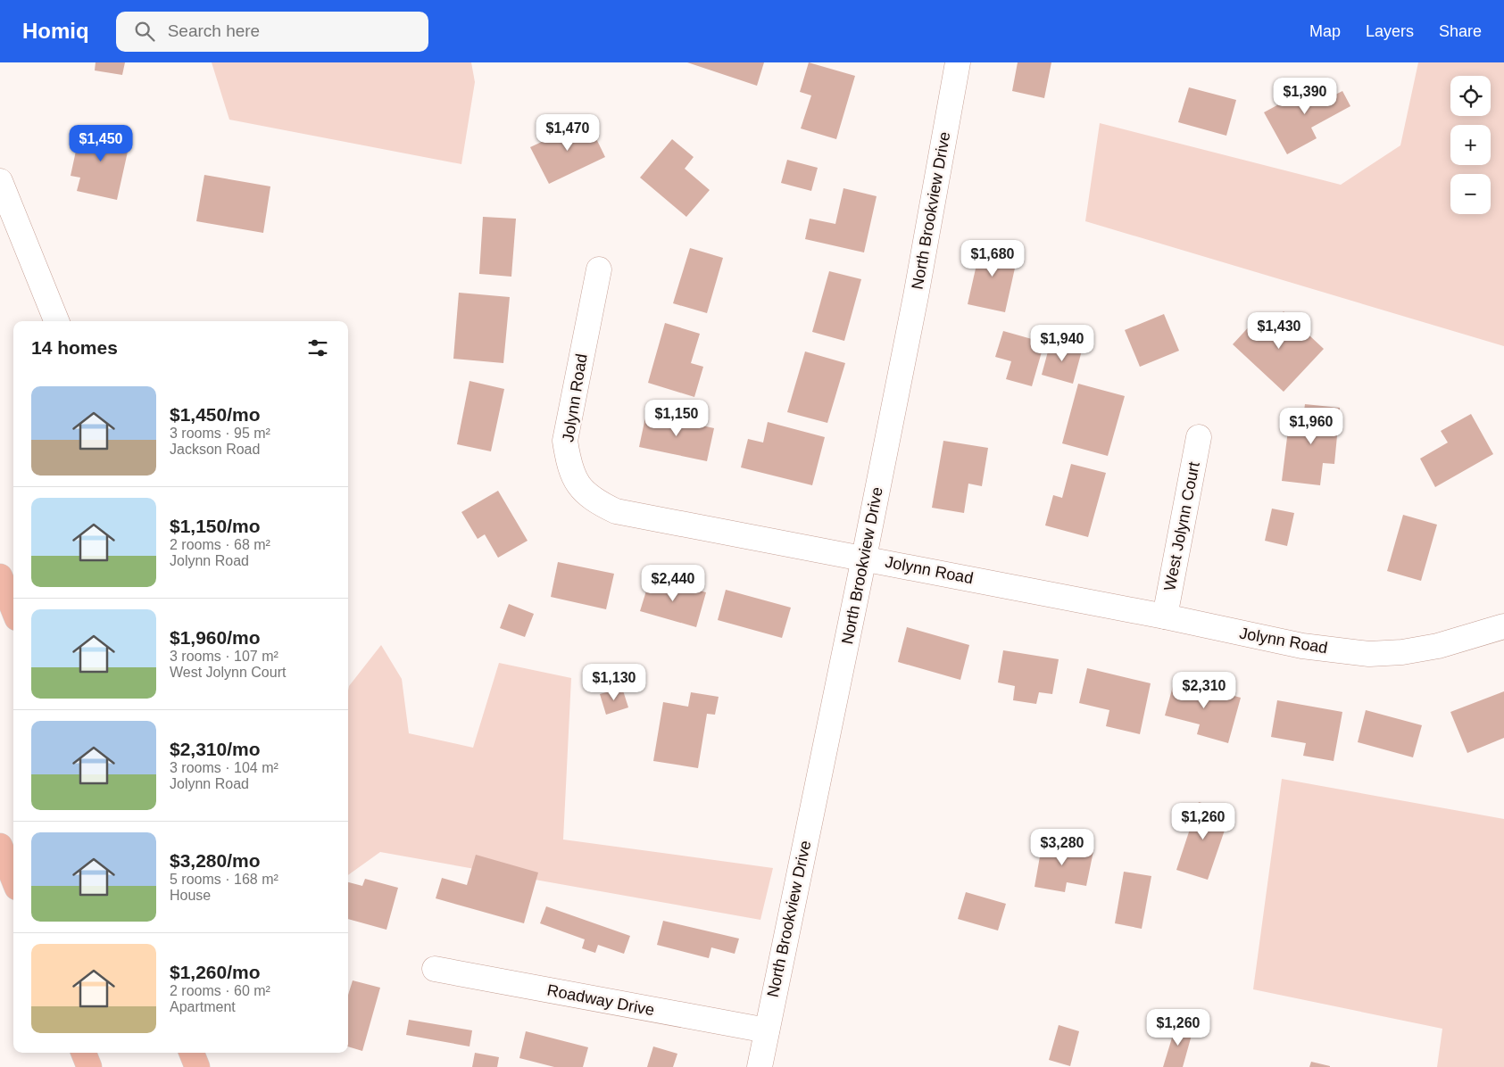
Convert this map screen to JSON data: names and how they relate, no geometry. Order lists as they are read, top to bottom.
{
  "streets": {
    "street": [
      "North Brookview Drive",
      "Jolynn Road",
      "West Jolynn Court",
      "Roadway Drive"
    ]
  },
  "crossings": [
    ["North Brookview Drive", "Jolynn Road"],
    ["North Brookview Drive", "Roadway Drive"],
    ["Jolynn Road", "West Jolynn Court"]
  ],
  "page": {
    "header": "Homiq",
    "search": "Search here",
    "nav": ["Map", "Layers", "Share"],
    "map_buttons": ["+", "−"],
    "price": [
      "$1,390",
      "$1,470",
      "$1,450",
      "$1,680",
      "$1,430",
      "$1,940",
      "$1,150",
      "$1,960",
      "$2,440",
      "$1,130",
      "$2,310",
      "$1,260",
      "$3,280",
      "$1,260"
    ],
    "heading": "14 homes",
    "list": [
      {
        "name": "$1,450/mo",
        "note": "3 rooms · 95 m² · Jackson Road"
      },
      {
        "name": "$1,150/mo",
        "note": "2 rooms · 68 m² · Jolynn Road"
      },
      {
        "name": "$1,960/mo",
        "note": "3 rooms · 107 m² · West Jolynn Court"
      },
      {
        "name": "$2,310/mo",
        "note": "3 rooms · 104 m² · Jolynn Road"
      },
      {
        "name": "$3,280/mo",
        "note": "5 rooms · 168 m² · House"
      },
      {
        "name": "$1,260/mo",
        "note": "2 rooms · 60 m² · Apartment"
      }
    ]
  }
}
